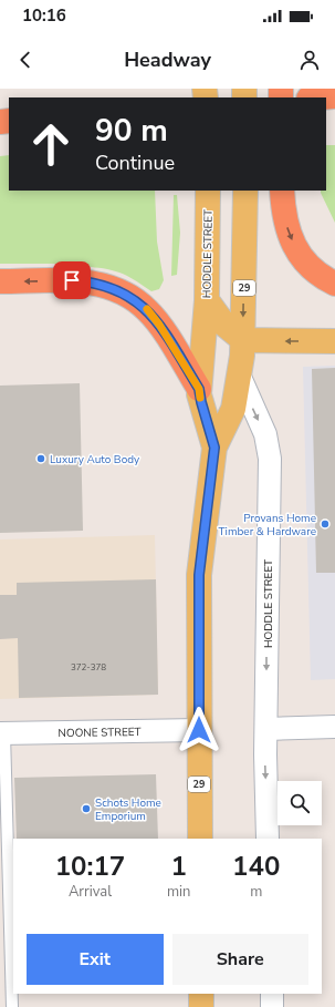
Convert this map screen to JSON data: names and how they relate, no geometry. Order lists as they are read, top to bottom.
{
  "streets": {
    "main road": ["HODDLE STREET", "29"],
    "street": ["NOONE STREET"]
  },
  "crossings": [
    ["HODDLE STREET", "NOONE STREET"]
  ],
  "places": ["Luxury Auto Body", "Provans Home Timber & Hardware", "Schots Home Emporium"],
  "house_numbers": ["372-378"],
  "page": {
    "status": "10:16",
    "header": "Headway",
    "turn": ["90 m", "Continue"],
    "eta": [
      "10:17",
      "Arrival",
      "1",
      "min",
      "140",
      "m"
    ],
    "buttons": ["Exit", "Share"]
  }
}
